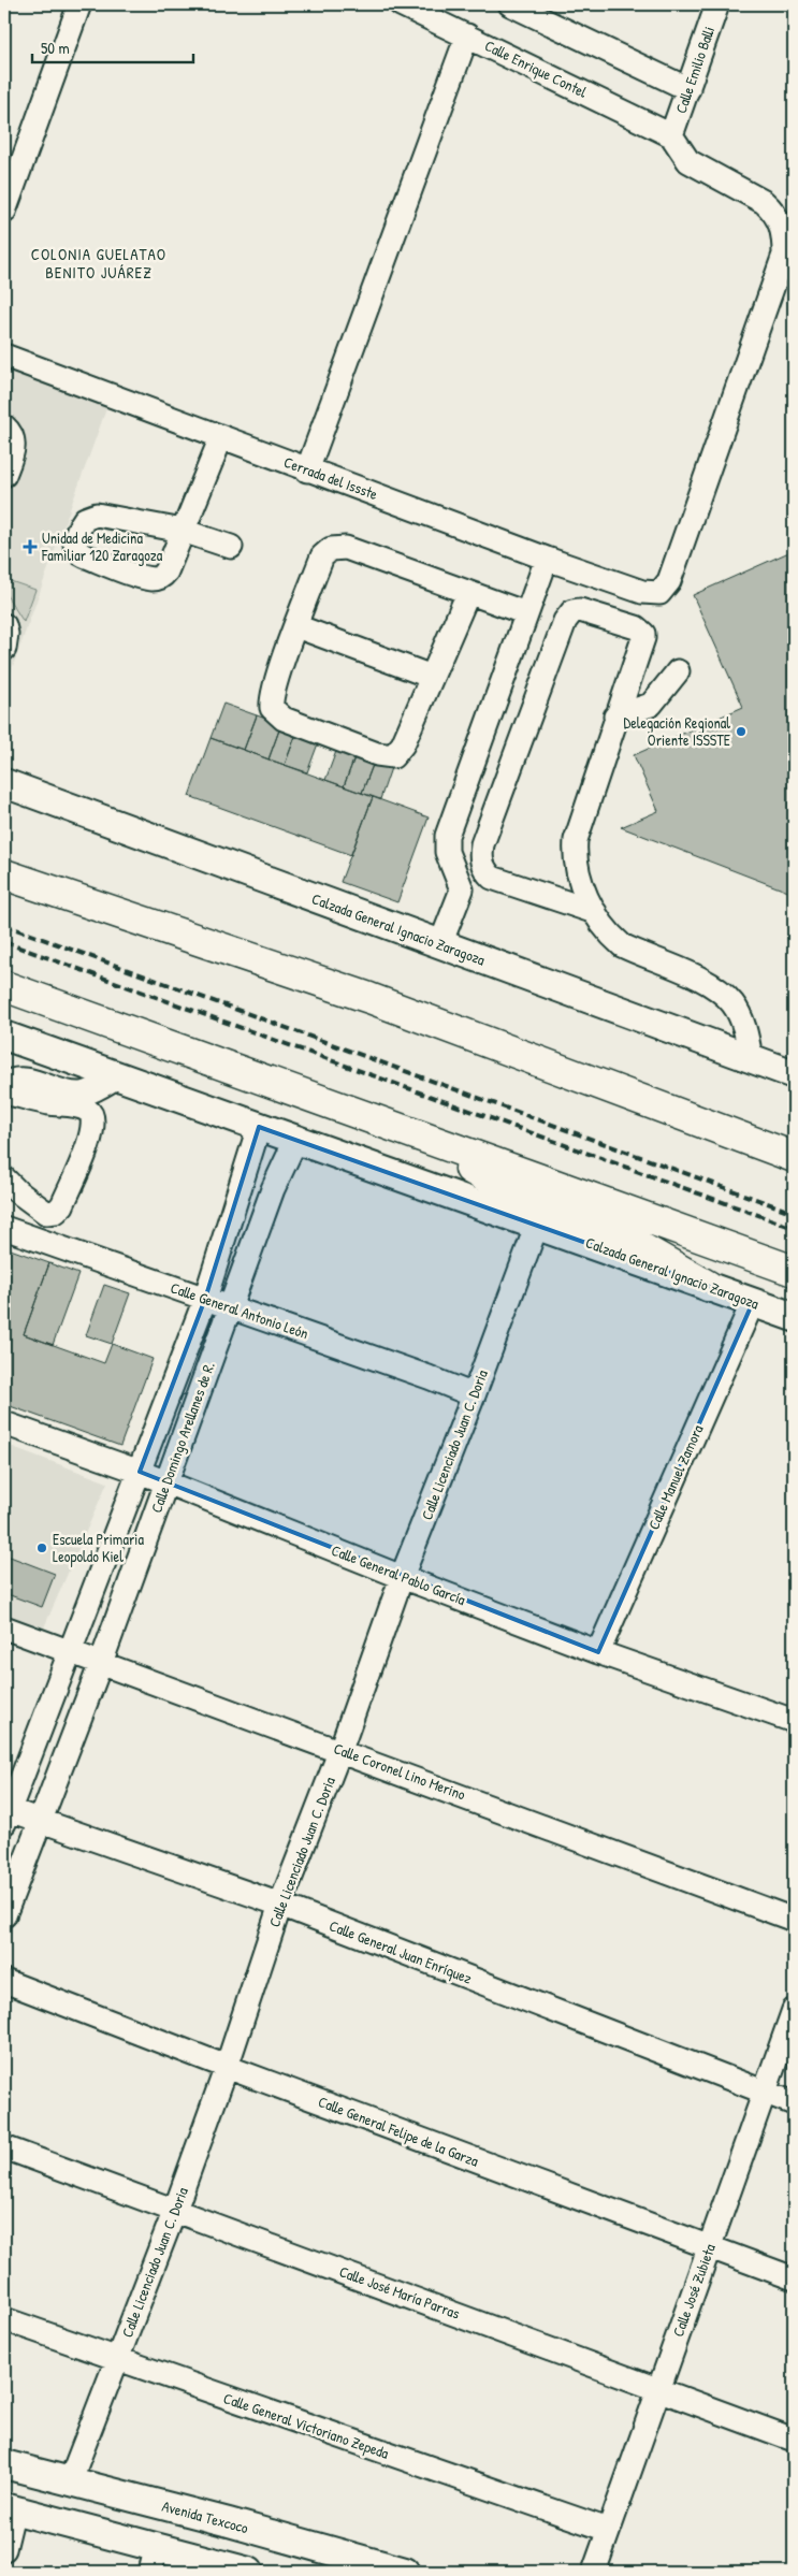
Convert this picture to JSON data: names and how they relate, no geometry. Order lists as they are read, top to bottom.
{
  "streets": {
    "main road": ["Calzada General Ignacio Zaragoza", "Avenida Texcoco"],
    "street": [
      "Calle Enrique Contel",
      "Calle Emilio Balli",
      "Cerrada del Issste",
      "Calle General Antonio León",
      "Calle Domingo Arellanes de R.",
      "Calle Licenciado Juan C. Doria",
      "Calle Manuel Zamora",
      "Calle General Pablo García",
      "Calle Coronel Lino Merino",
      "Calle General Juan Enríquez",
      "Calle General Felipe de la Garza",
      "Calle José Zubieta",
      "Calle José María Parras",
      "Calle General Victoriano Zepeda"
    ]
  },
  "crossings": [
    ["Calle Enrique Contel", "Calle Emilio Balli"],
    ["Calle Enrique Contel", "Cerrada del Issste"],
    ["Calle Emilio Balli", "Cerrada del Issste"],
    ["Calzada General Ignacio Zaragoza", "Calle Domingo Arellanes de R."],
    ["Calzada General Ignacio Zaragoza", "Calle Licenciado Juan C. Doria"],
    ["Calzada General Ignacio Zaragoza", "Calle Manuel Zamora"],
    ["Calle General Antonio León", "Calle Domingo Arellanes de R."],
    ["Calle General Antonio León", "Calle Licenciado Juan C. Doria"],
    ["Calle Domingo Arellanes de R.", "Calle General Pablo García"],
    ["Calle Domingo Arellanes de R.", "Calle Coronel Lino Merino"],
    ["Calle Domingo Arellanes de R.", "Calle General Juan Enríquez"],
    ["Calle Licenciado Juan C. Doria", "Calle General Pablo García"],
    ["Calle Licenciado Juan C. Doria", "Calle Coronel Lino Merino"],
    ["Calle Licenciado Juan C. Doria", "Calle General Juan Enríquez"],
    ["Calle Licenciado Juan C. Doria", "Calle General Felipe de la Garza"],
    ["Calle Licenciado Juan C. Doria", "Calle José María Parras"],
    ["Calle Licenciado Juan C. Doria", "Calle General Victoriano Zepeda"],
    ["Calle Licenciado Juan C. Doria", "Avenida Texcoco"],
    ["Calle Manuel Zamora", "Calle General Pablo García"],
    ["Calle General Juan Enríquez", "Calle José Zubieta"],
    ["Calle General Felipe de la Garza", "Calle José Zubieta"],
    ["Calle José Zubieta", "Calle José María Parras"],
    ["Calle José Zubieta", "Calle General Victoriano Zepeda"]
  ],
  "districts": ["COLONIA GUELATAO BENITO JUÁREZ"],
  "places": {
    "health": ["Unidad de Medicina Familiar 120 Zaragoza"],
    "other": ["Delegación Regional Oriente ISSSTE", "Escuela Primaria Leopoldo Kiel"]
  },
  "scale_bar": "50 m"
}
